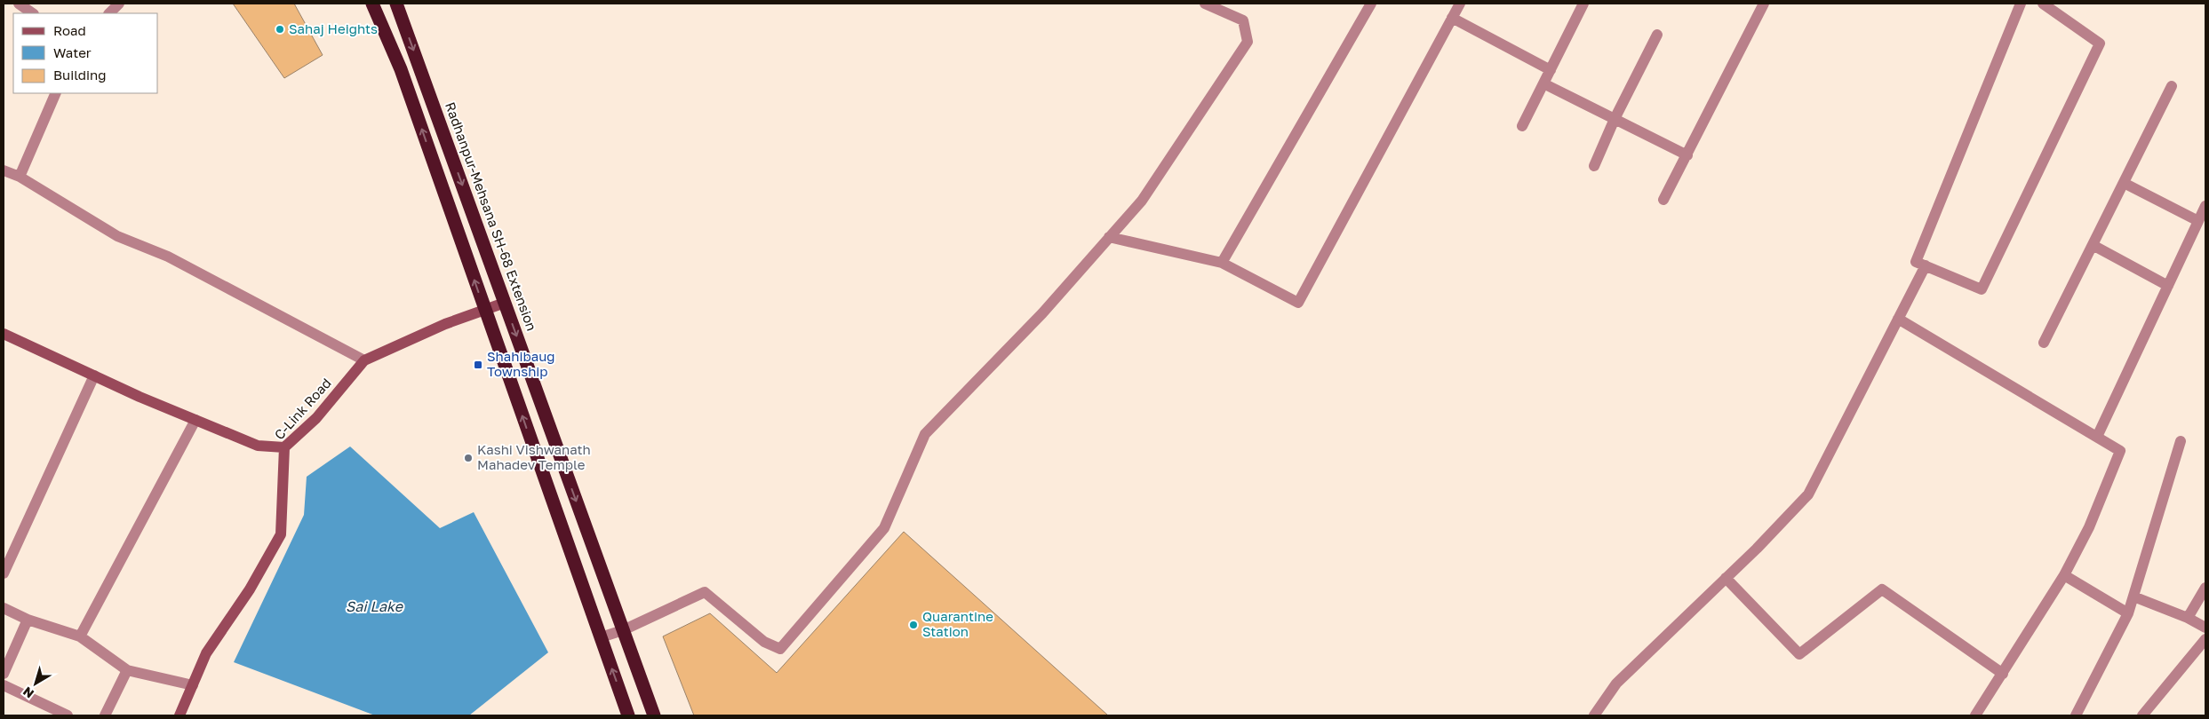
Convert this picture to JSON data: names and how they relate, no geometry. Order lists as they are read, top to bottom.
{
  "streets": {
    "highway": ["Radhanpur-Mehsana SH-68 Extension"],
    "street": ["C-Link Road"]
  },
  "crossings": [
    ["Radhanpur-Mehsana SH-68 Extension", "C-Link Road"]
  ],
  "water": ["Sai Lake"],
  "places": {
    "other": ["Sahaj Heights", "Kashi Vishwanath Mahadev Temple", "Quarantine Station"],
    "transit": ["Shahibaug Township"]
  },
  "legend": ["Road", "Water", "Building"],
  "north": "bottom left"
}
